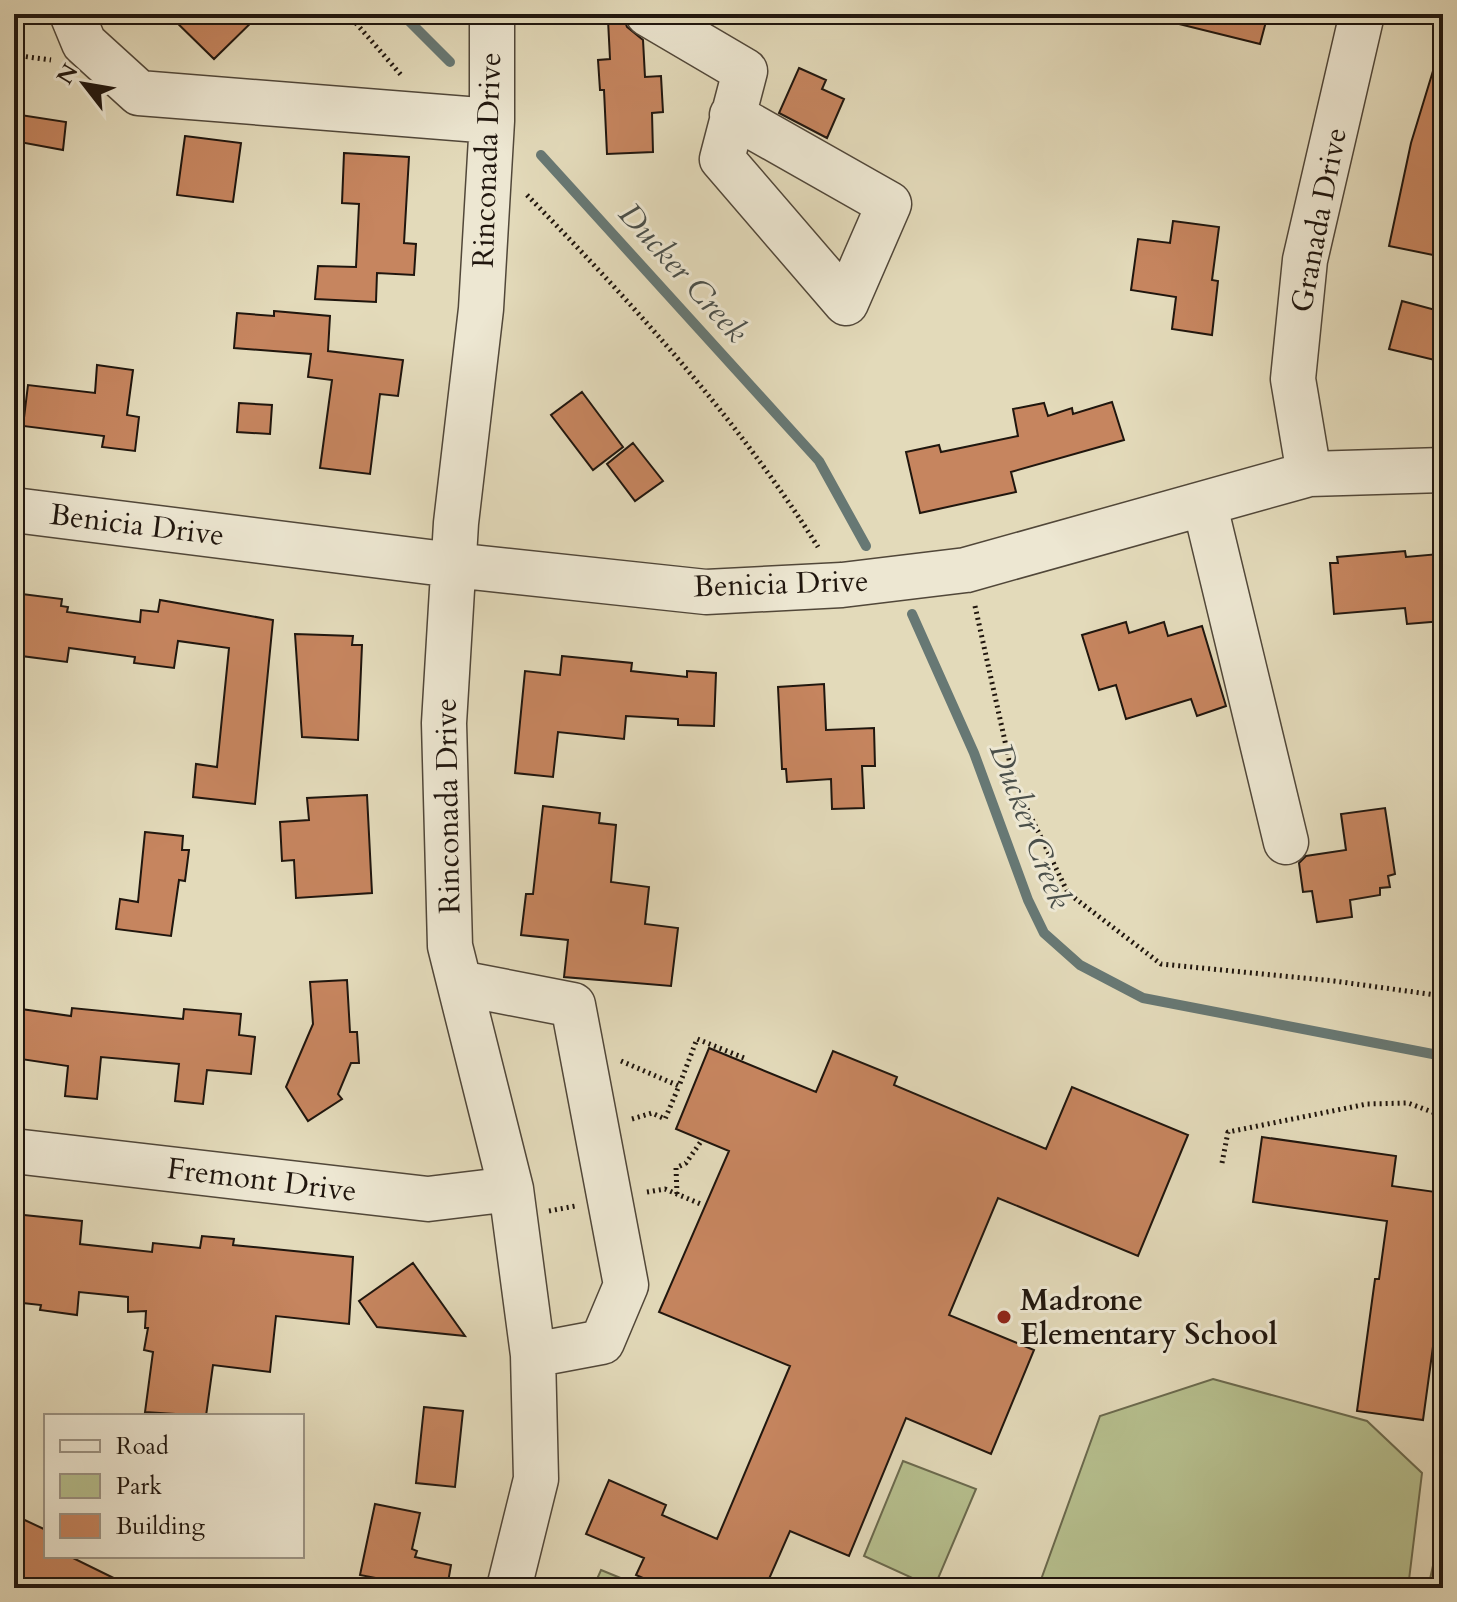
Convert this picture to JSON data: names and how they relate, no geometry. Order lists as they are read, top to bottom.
{
  "streets": {
    "street": [
      "Rinconada Drive",
      "Granada Drive",
      "Benicia Drive",
      "Fremont Drive"
    ]
  },
  "crossings": [
    ["Rinconada Drive", "Benicia Drive"],
    ["Rinconada Drive", "Fremont Drive"],
    ["Granada Drive", "Benicia Drive"]
  ],
  "water": ["Ducker Creek"],
  "places": ["Madrone Elementary School"],
  "legend": ["Road", "Park", "Building"],
  "north": "top left"
}
